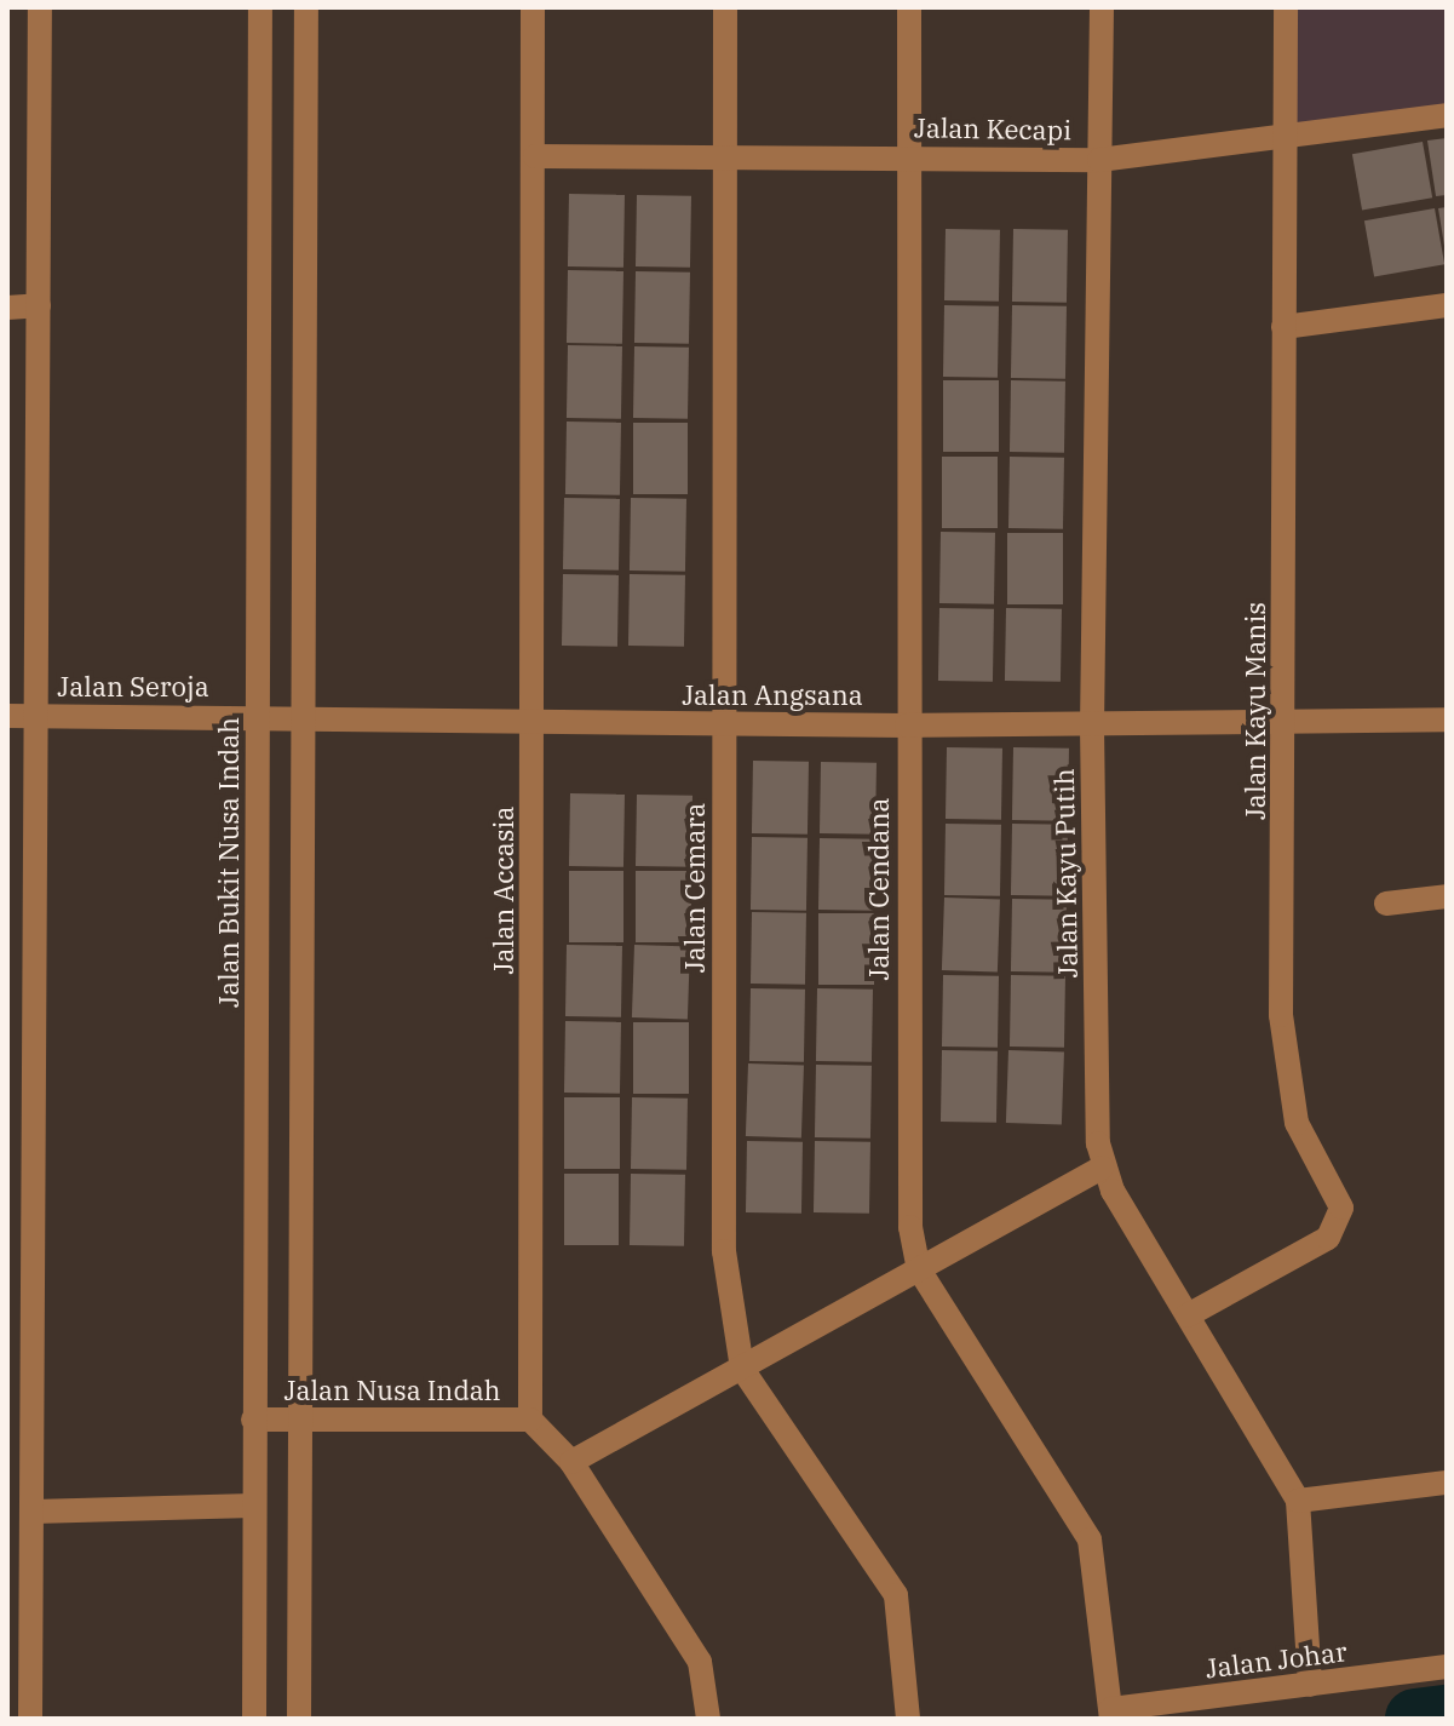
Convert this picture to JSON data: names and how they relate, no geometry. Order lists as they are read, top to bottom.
{
  "streets": {
    "street": [
      "Jalan Kecapi",
      "Jalan Seroja",
      "Jalan Angsana",
      "Jalan Kayu Manis",
      "Jalan Bukit Nusa Indah",
      "Jalan Kayu Putih",
      "Jalan Cemara",
      "Jalan Cendana",
      "Jalan Accasia",
      "Jalan Nusa Indah",
      "Jalan Johar"
    ]
  },
  "crossings": [
    ["Jalan Kecapi", "Jalan Kayu Manis"],
    ["Jalan Kecapi", "Jalan Kayu Putih"],
    ["Jalan Kecapi", "Jalan Cemara"],
    ["Jalan Kecapi", "Jalan Cendana"],
    ["Jalan Kecapi", "Jalan Accasia"],
    ["Jalan Seroja", "Jalan Angsana"],
    ["Jalan Seroja", "Jalan Bukit Nusa Indah"],
    ["Jalan Angsana", "Jalan Kayu Manis"],
    ["Jalan Angsana", "Jalan Bukit Nusa Indah"],
    ["Jalan Angsana", "Jalan Kayu Putih"],
    ["Jalan Angsana", "Jalan Cemara"],
    ["Jalan Angsana", "Jalan Cendana"],
    ["Jalan Angsana", "Jalan Accasia"],
    ["Jalan Kayu Manis", "Jalan Kayu Putih"],
    ["Jalan Bukit Nusa Indah", "Jalan Nusa Indah"],
    ["Jalan Kayu Putih", "Jalan Johar"],
    ["Jalan Cendana", "Jalan Johar"],
    ["Jalan Accasia", "Jalan Nusa Indah"]
  ]
}
